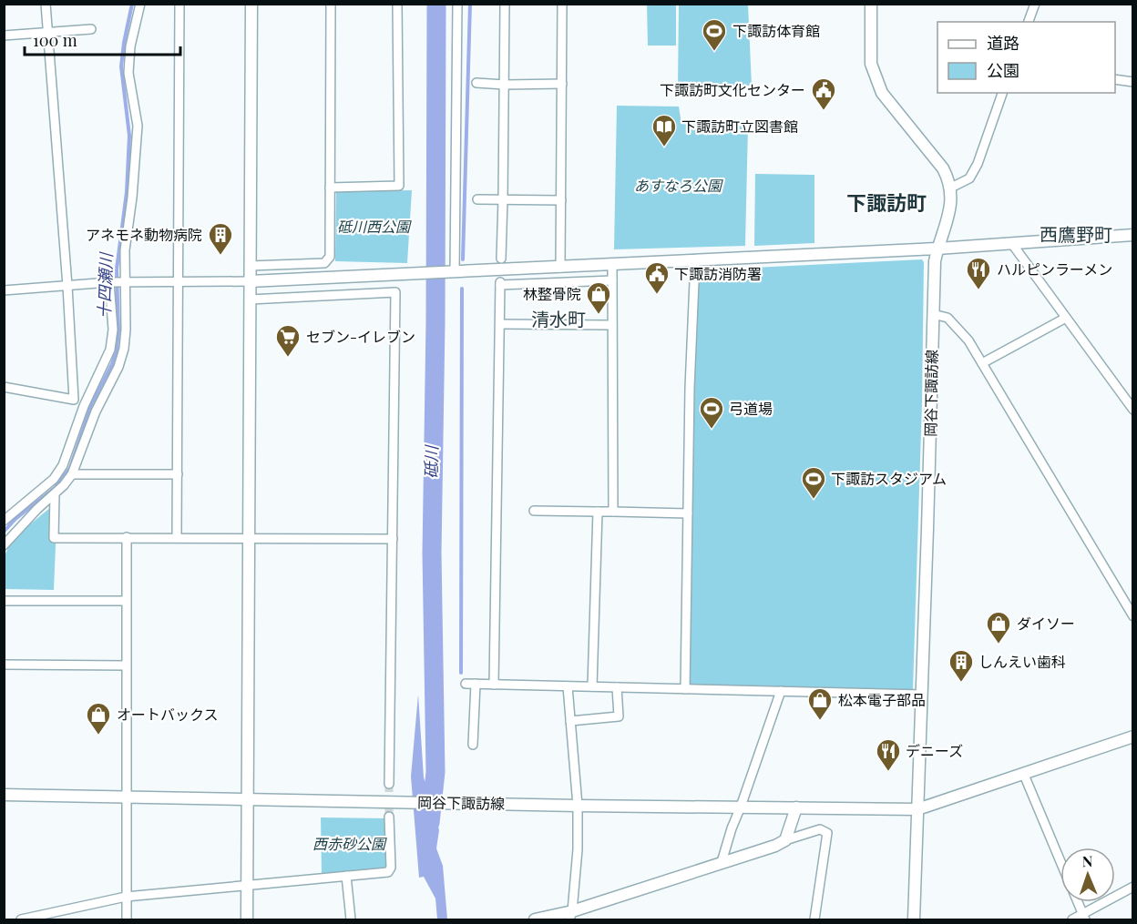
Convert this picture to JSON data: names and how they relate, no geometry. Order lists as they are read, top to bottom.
{
  "streets": {
    "street": ["岡谷下諏訪線"]
  },
  "districts": ["下諏訪町", "西鷹野町", "清水町"],
  "water": ["十四瀬川", "砥川"],
  "parks": ["あすなろ公園", "砥川西公園", "西赤砂公園"],
  "places": {
    "sports": ["下諏訪体育館", "弓道場", "下諏訪スタジアム"],
    "public building": ["下諏訪町文化センター", "下諏訪消防署"],
    "library": ["下諏訪町立図書館"],
    "building": ["アネモネ動物病院", "しんえい歯科"],
    "restaurant": ["ハルピンラーメン", "デニーズ"],
    "shop": [
      "林整骨院",
      "ダイソー",
      "松本電子部品",
      "オートバックス"
    ],
    "supermarket": ["セブン-イレブン"]
  },
  "legend": ["道路", "公園"],
  "scale_bar": "100 m",
  "north": "top"
}
